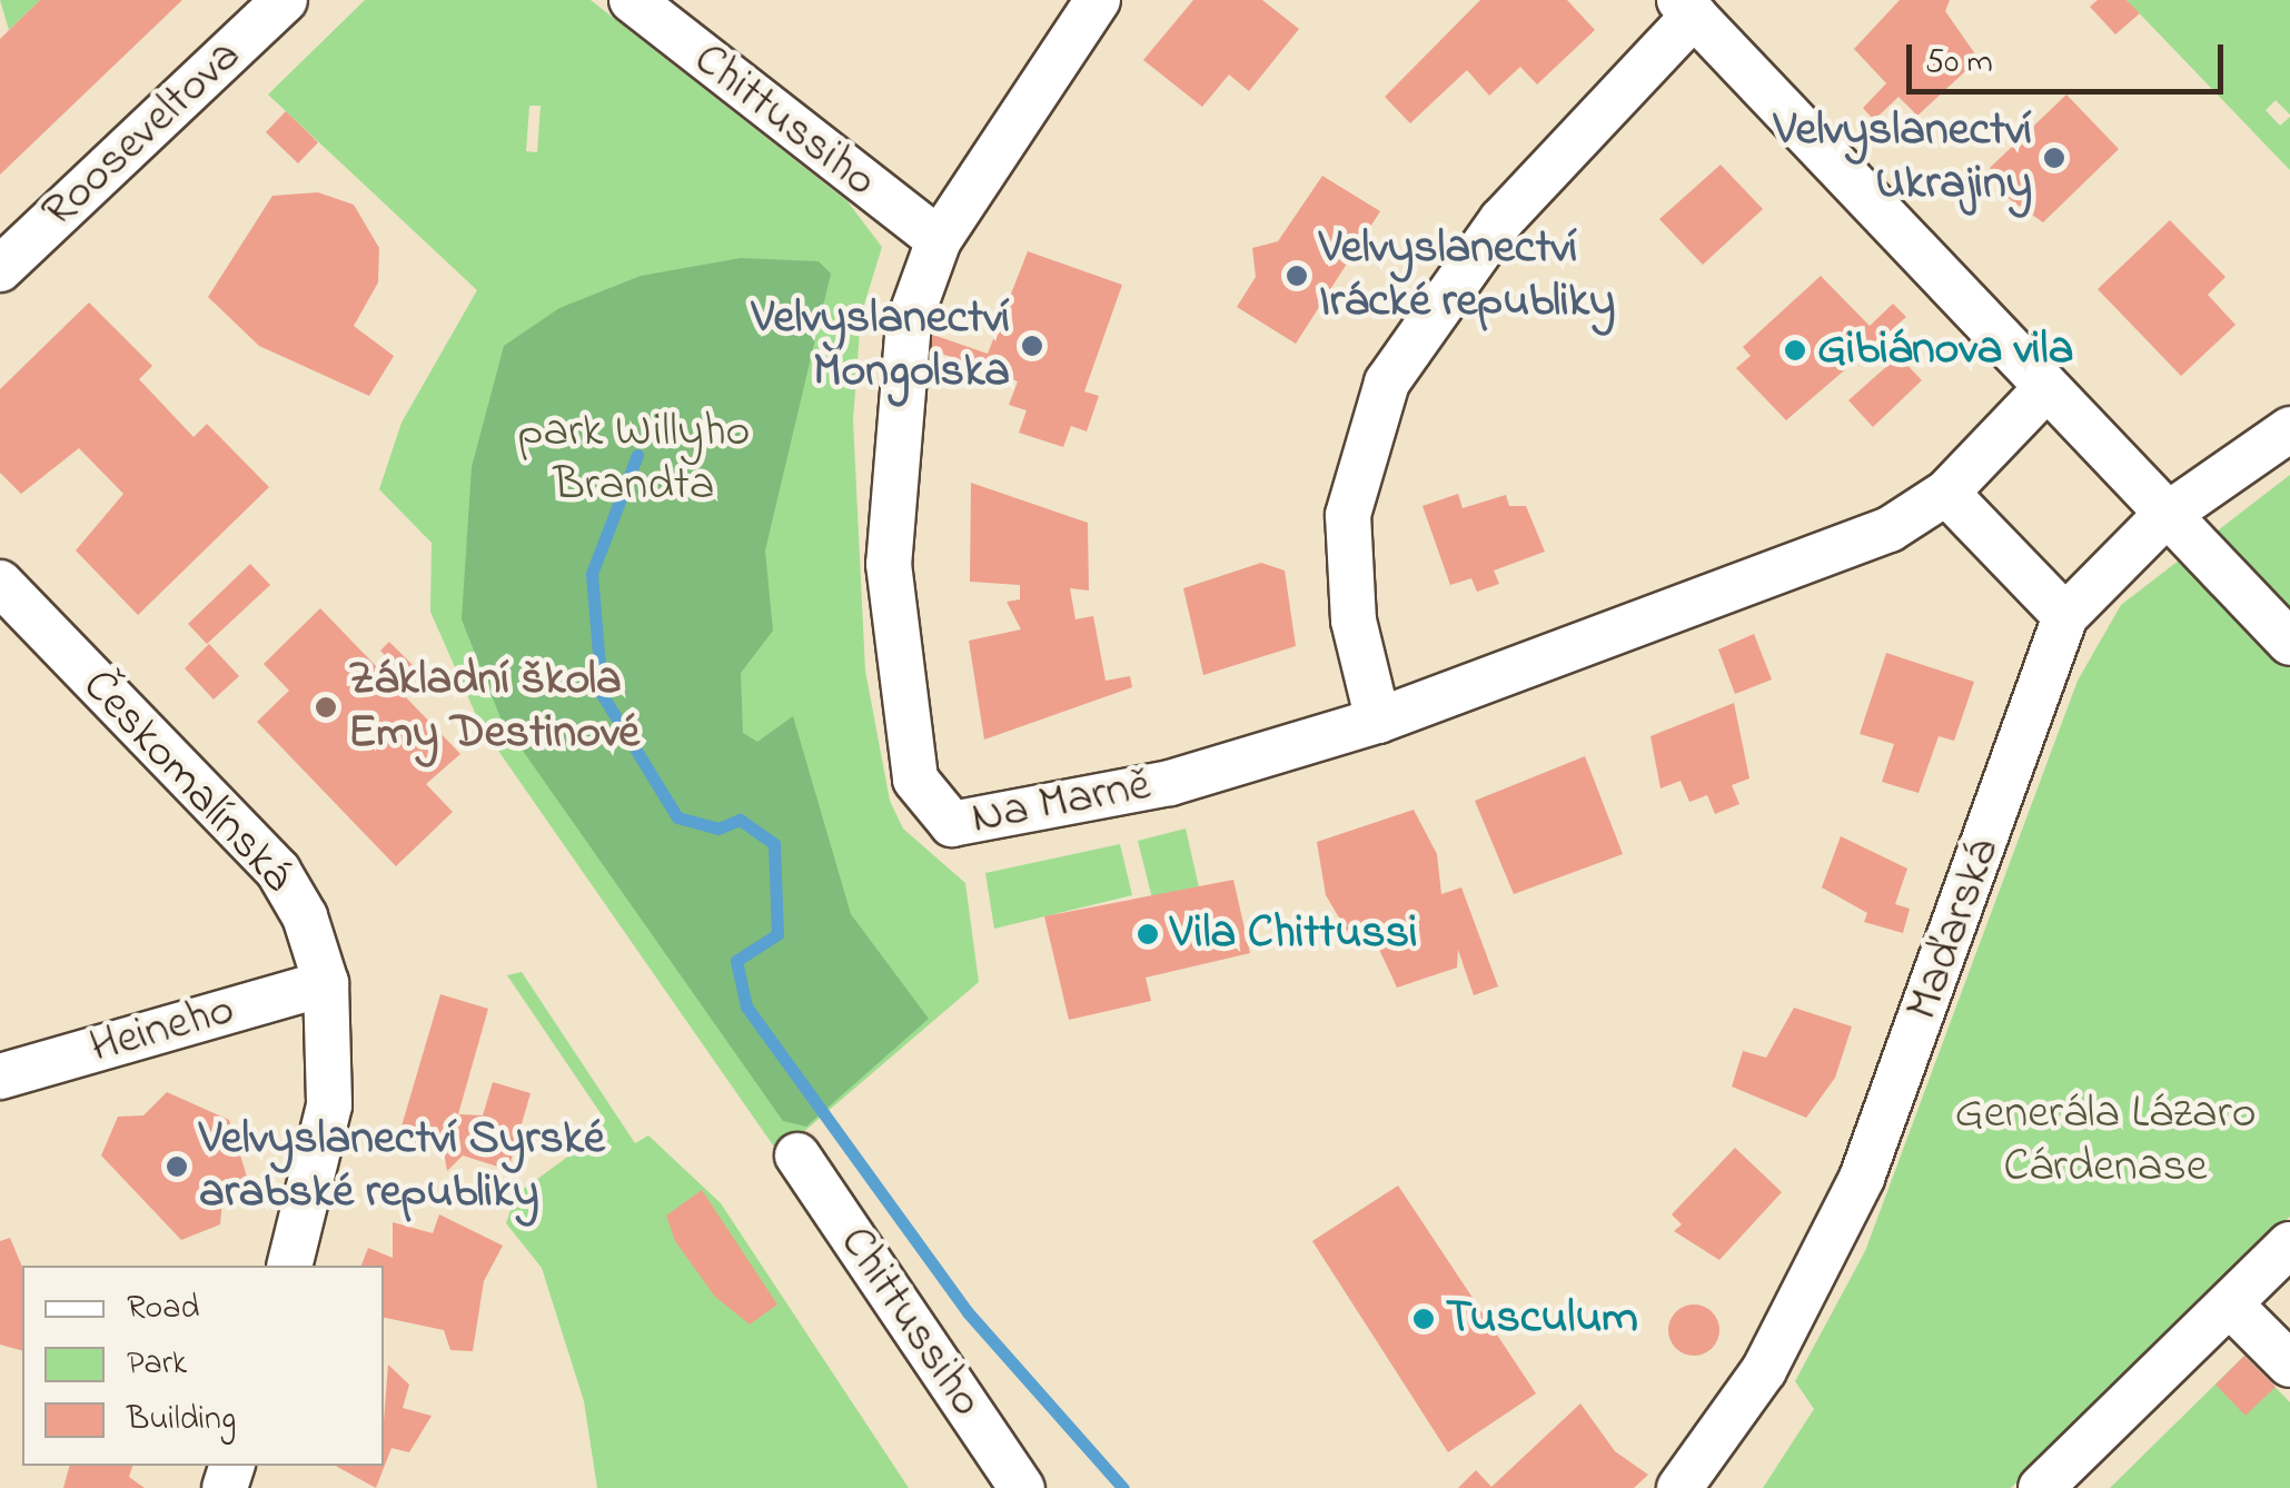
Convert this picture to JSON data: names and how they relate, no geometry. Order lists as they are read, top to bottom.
{
  "streets": {
    "street": [
      "Chittussiho",
      "Rooseveltova",
      "Českomalínská",
      "Na Marně",
      "Maďarská",
      "Heineho"
    ]
  },
  "crossings": [
    ["Chittussiho", "Na Marně"],
    ["Českomalínská", "Heineho"]
  ],
  "parks": ["park Willyho Brandta", "Generála Lázaro Cárdenase"],
  "places": [
    "Velvyslanectví Ukrajiny",
    "Velvyslanectví Irácké republiky",
    "Velvyslanectví Mongolska",
    "Gibiánova vila",
    "Základní škola Emy Destinové",
    "Vila Chittussi",
    "Velvyslanectví Syrské arabské republiky",
    "Tusculum"
  ],
  "legend": ["Road", "Park", "Building"],
  "scale_bar": "50 m"
}
